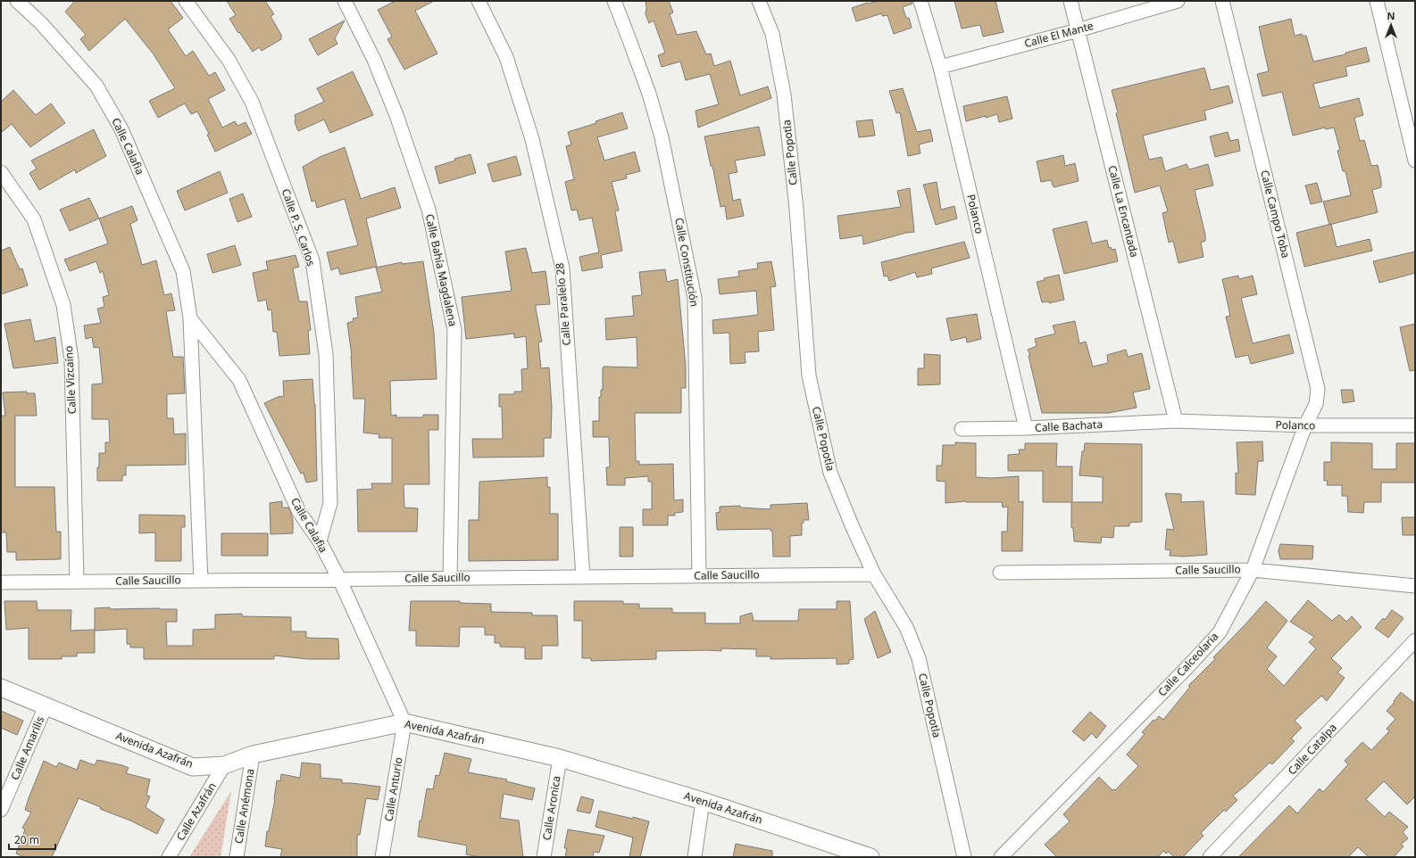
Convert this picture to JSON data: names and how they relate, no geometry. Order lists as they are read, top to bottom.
{
  "streets": {
    "street": [
      "Calle El Mante",
      "Calle Calafia",
      "Calle Popotla",
      "Calle La Encantada",
      "Polanco",
      "Calle Campo Toba",
      "Calle P. S. Carlos",
      "Calle Constitución",
      "Calle Bahía Magdalena",
      "Calle Paralelo 28",
      "Calle Vizcaíno",
      "Calle Bachata",
      "Calle Saucillo",
      "Calle Calceolaria",
      "Avenida Azafrán",
      "Calle Amarilis",
      "Calle Catalpa",
      "Calle Anturio",
      "Calle Anémona",
      "Calle Aronica",
      "Calle Azafrán"
    ]
  },
  "crossings": [
    ["Calle El Mante", "Calle La Encantada"],
    ["Calle El Mante", "Polanco"],
    ["Calle Calafia", "Calle P. S. Carlos"],
    ["Calle Calafia", "Calle Saucillo"],
    ["Calle Calafia", "Avenida Azafrán"],
    ["Calle Calafia", "Calle Anturio"],
    ["Calle Popotla", "Calle Saucillo"],
    ["Calle La Encantada", "Polanco"],
    ["Calle La Encantada", "Calle Bachata"],
    ["Polanco", "Calle Campo Toba"],
    ["Polanco", "Calle Bachata"],
    ["Polanco", "Calle Calceolaria"],
    ["Calle Campo Toba", "Calle Calceolaria"],
    ["Calle Constitución", "Calle Saucillo"],
    ["Calle Bahía Magdalena", "Calle Saucillo"],
    ["Calle Paralelo 28", "Calle Saucillo"],
    ["Calle Vizcaíno", "Calle Saucillo"],
    ["Calle Saucillo", "Calle Calceolaria"],
    ["Avenida Azafrán", "Calle Amarilis"],
    ["Avenida Azafrán", "Calle Anturio"],
    ["Avenida Azafrán", "Calle Anémona"],
    ["Avenida Azafrán", "Calle Aronica"],
    ["Avenida Azafrán", "Calle Azafrán"]
  ],
  "scale_bar": "20 m",
  "north": "top"
}
